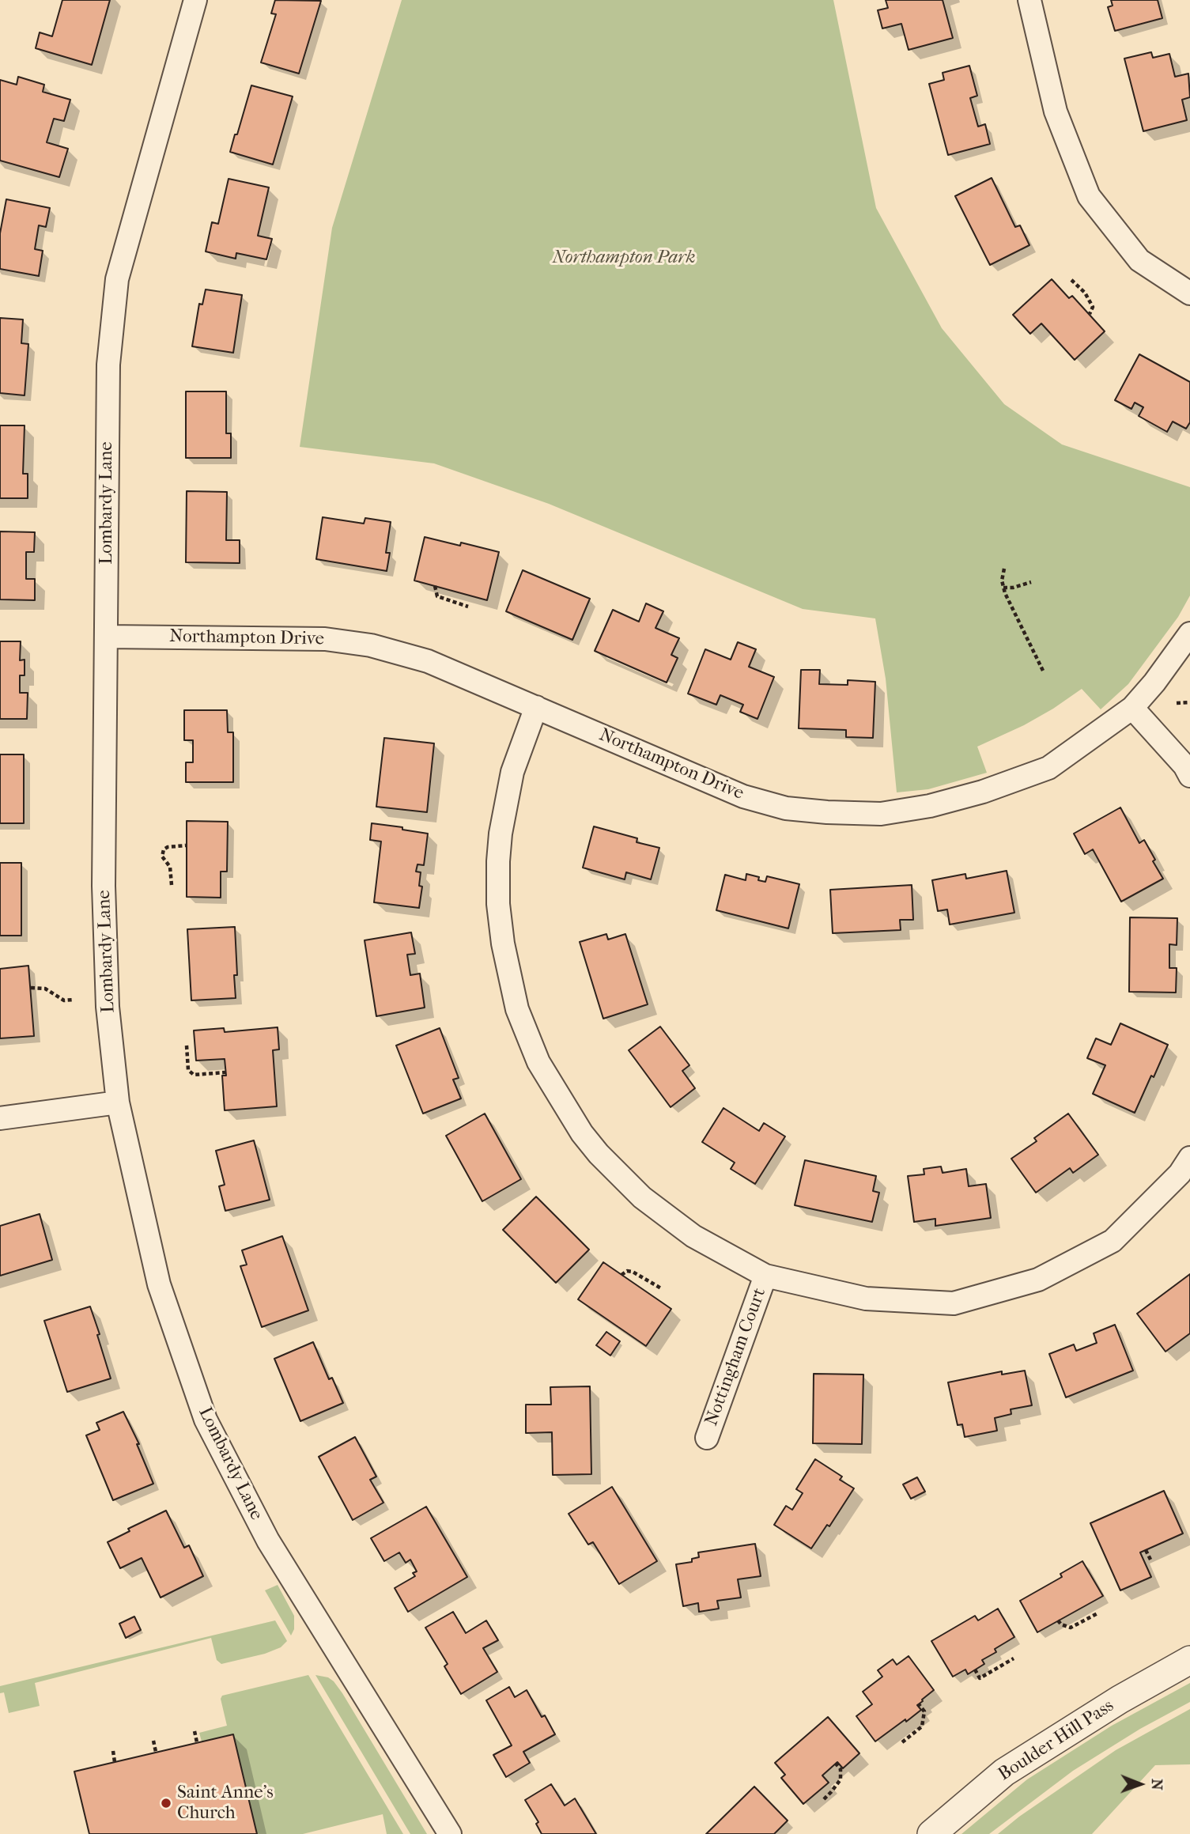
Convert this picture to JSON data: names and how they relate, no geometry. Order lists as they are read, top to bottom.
{
  "streets": {
    "street": [
      "Lombardy Lane",
      "Northampton Drive",
      "Nottingham Court",
      "Boulder Hill Pass"
    ]
  },
  "crossings": [
    ["Lombardy Lane", "Northampton Drive"]
  ],
  "parks": ["Northampton Park"],
  "places": ["Saint Anne's Church"],
  "north": "right"
}
